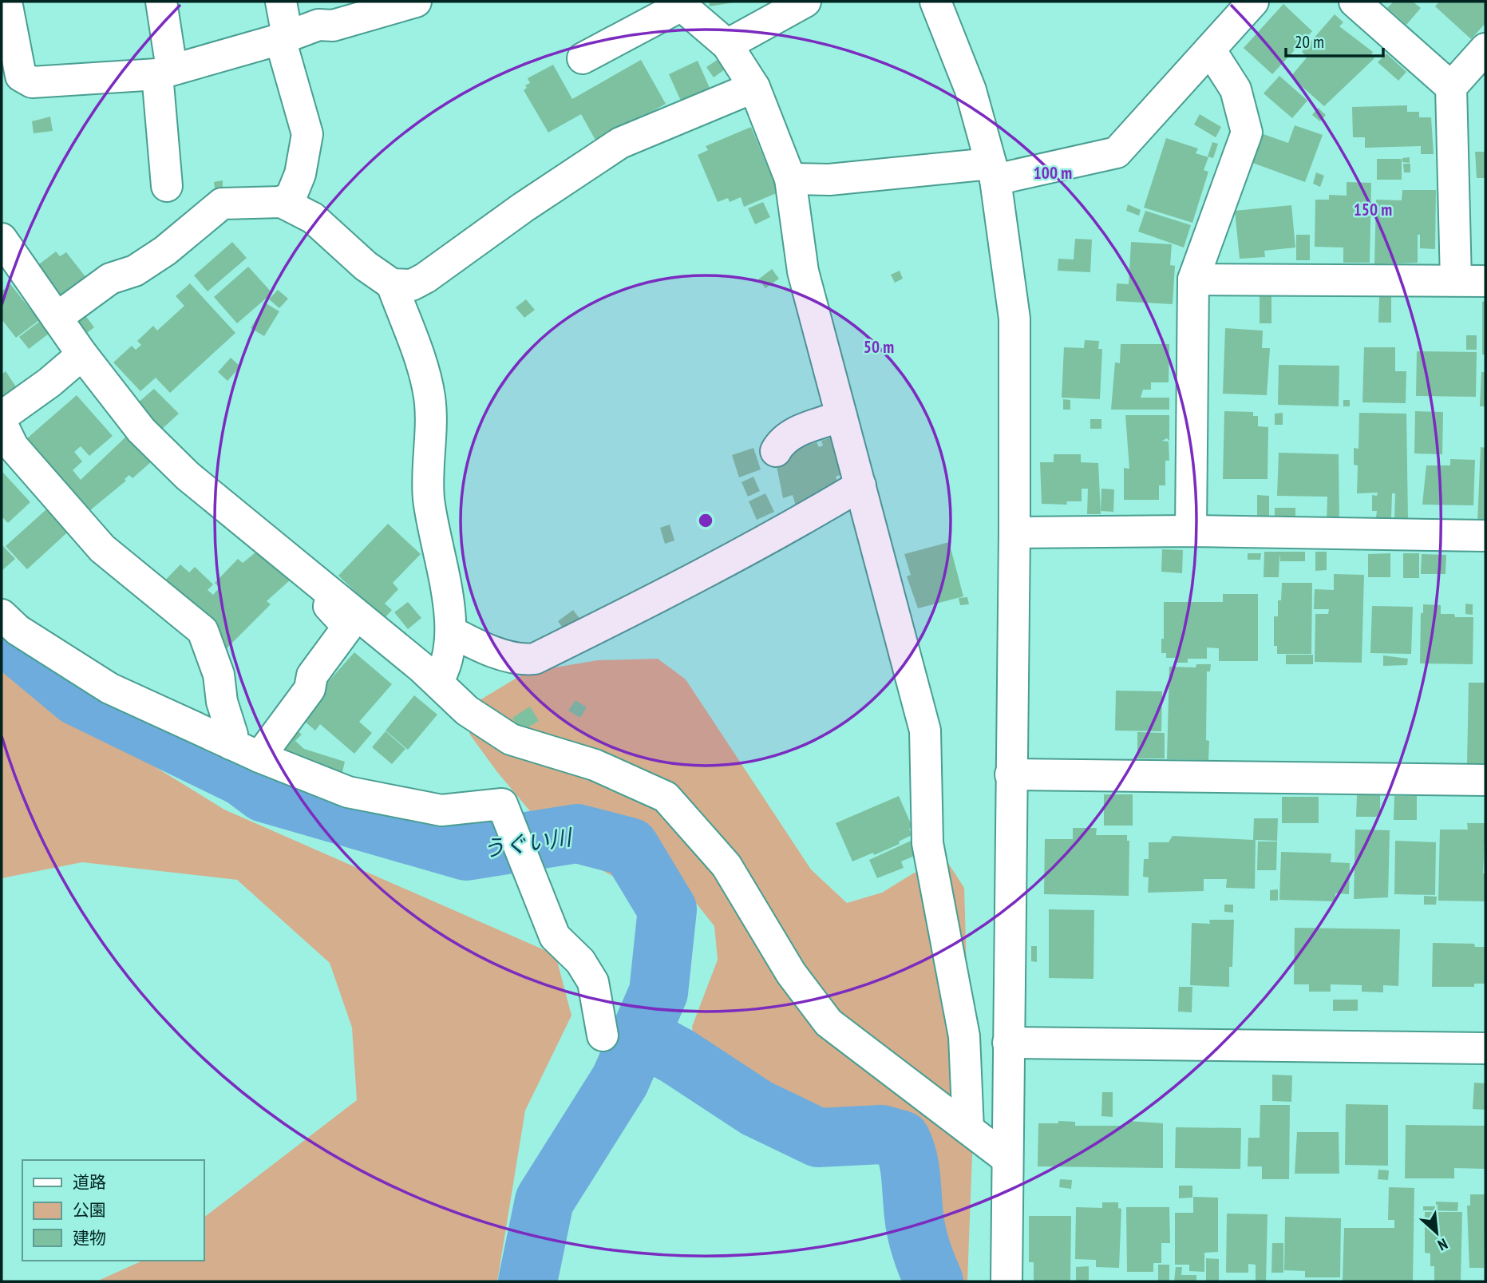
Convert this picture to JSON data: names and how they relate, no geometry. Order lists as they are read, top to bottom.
{
  "water": ["うぐい川"],
  "legend": ["道路", "公園", "建物"],
  "scale_bar": "20 m",
  "north": "bottom right",
  "rings": ["100 m", "150 m", "50 m"]
}
